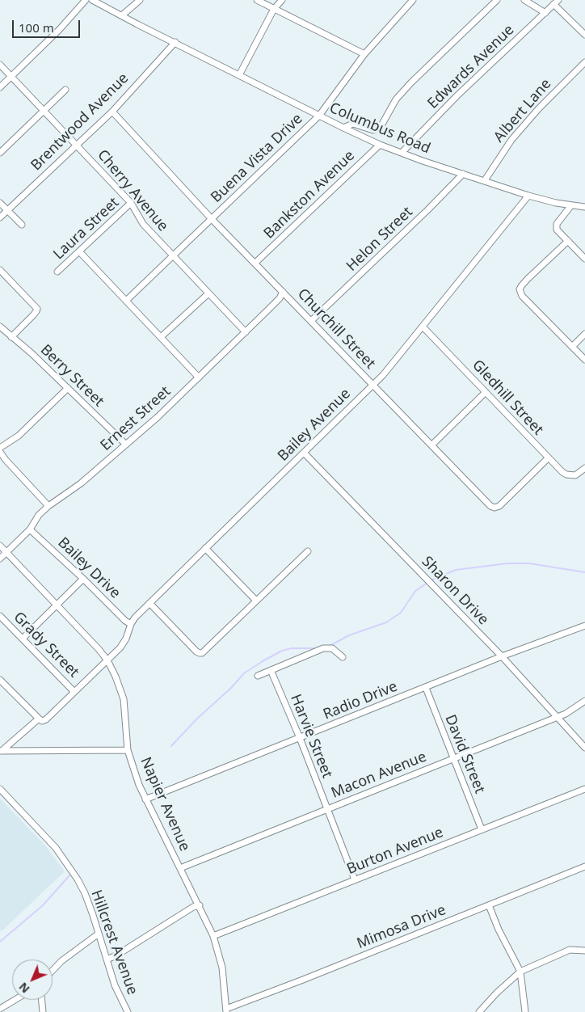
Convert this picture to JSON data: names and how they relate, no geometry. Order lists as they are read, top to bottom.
{
  "streets": {
    "street": [
      "Edwards Avenue",
      "Albert Lane",
      "Brentwood Avenue",
      "Columbus Road",
      "Buena Vista Drive",
      "Cherry Avenue",
      "Bankston Avenue",
      "Laura Street",
      "Helon Street",
      "Churchill Street",
      "Berry Street",
      "Gledhill Street",
      "Ernest Street",
      "Bailey Avenue",
      "Bailey Drive",
      "Sharon Drive",
      "Grady Street",
      "Radio Drive",
      "Harvie Street",
      "David Street",
      "Macon Avenue",
      "Napier Avenue",
      "Burton Avenue",
      "Mimosa Drive",
      "Hillcrest Avenue"
    ]
  },
  "crossings": [
    ["Edwards Avenue", "Columbus Road"],
    ["Albert Lane", "Columbus Road"],
    ["Brentwood Avenue", "Columbus Road"],
    ["Brentwood Avenue", "Cherry Avenue"],
    ["Brentwood Avenue", "Churchill Street"],
    ["Columbus Road", "Buena Vista Drive"],
    ["Columbus Road", "Bankston Avenue"],
    ["Columbus Road", "Helon Street"],
    ["Columbus Road", "Bailey Avenue"],
    ["Buena Vista Drive", "Cherry Avenue"],
    ["Buena Vista Drive", "Churchill Street"],
    ["Cherry Avenue", "Laura Street"],
    ["Cherry Avenue", "Ernest Street"],
    ["Bankston Avenue", "Churchill Street"],
    ["Helon Street", "Churchill Street"],
    ["Churchill Street", "Gledhill Street"],
    ["Churchill Street", "Ernest Street"],
    ["Churchill Street", "Bailey Avenue"],
    ["Berry Street", "Ernest Street"],
    ["Gledhill Street", "Bailey Avenue"],
    ["Ernest Street", "Bailey Drive"],
    ["Ernest Street", "Napier Avenue"],
    ["Bailey Avenue", "Bailey Drive"],
    ["Bailey Avenue", "Sharon Drive"],
    ["Bailey Avenue", "Grady Street"],
    ["Bailey Avenue", "Napier Avenue"],
    ["Sharon Drive", "Radio Drive"],
    ["Sharon Drive", "Macon Avenue"],
    ["Radio Drive", "Harvie Street"],
    ["Radio Drive", "David Street"],
    ["Radio Drive", "Napier Avenue"],
    ["Harvie Street", "Macon Avenue"],
    ["Harvie Street", "Burton Avenue"],
    ["David Street", "Macon Avenue"],
    ["David Street", "Burton Avenue"],
    ["Macon Avenue", "Napier Avenue"],
    ["Napier Avenue", "Burton Avenue"],
    ["Napier Avenue", "Mimosa Drive"]
  ],
  "scale_bar": "100 m",
  "north": "bottom left"
}
